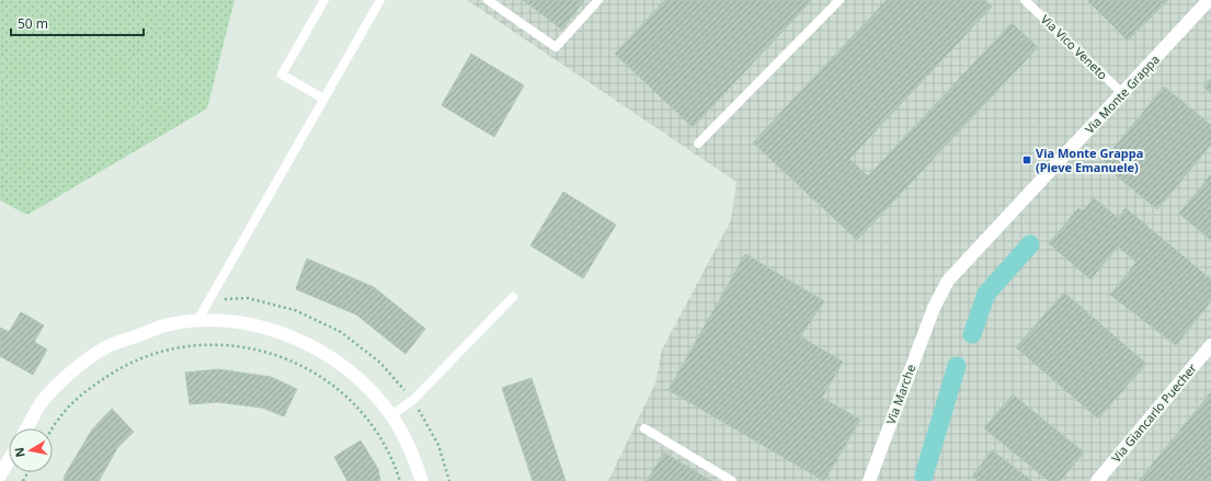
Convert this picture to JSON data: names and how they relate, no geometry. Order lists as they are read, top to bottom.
{
  "streets": {
    "street": ["Via Monte Grappa", "Via Marche", "Via Giancarlo Puecher"],
    "lane": ["Via Vico Veneto"]
  },
  "crossings": [
    ["Via Vico Veneto", "Via Monte Grappa"],
    ["Via Monte Grappa", "Via Marche"]
  ],
  "places": {
    "transit": ["Via Monte Grappa (Pieve Emanuele)"]
  },
  "scale_bar": "50 m",
  "north": "left"
}
